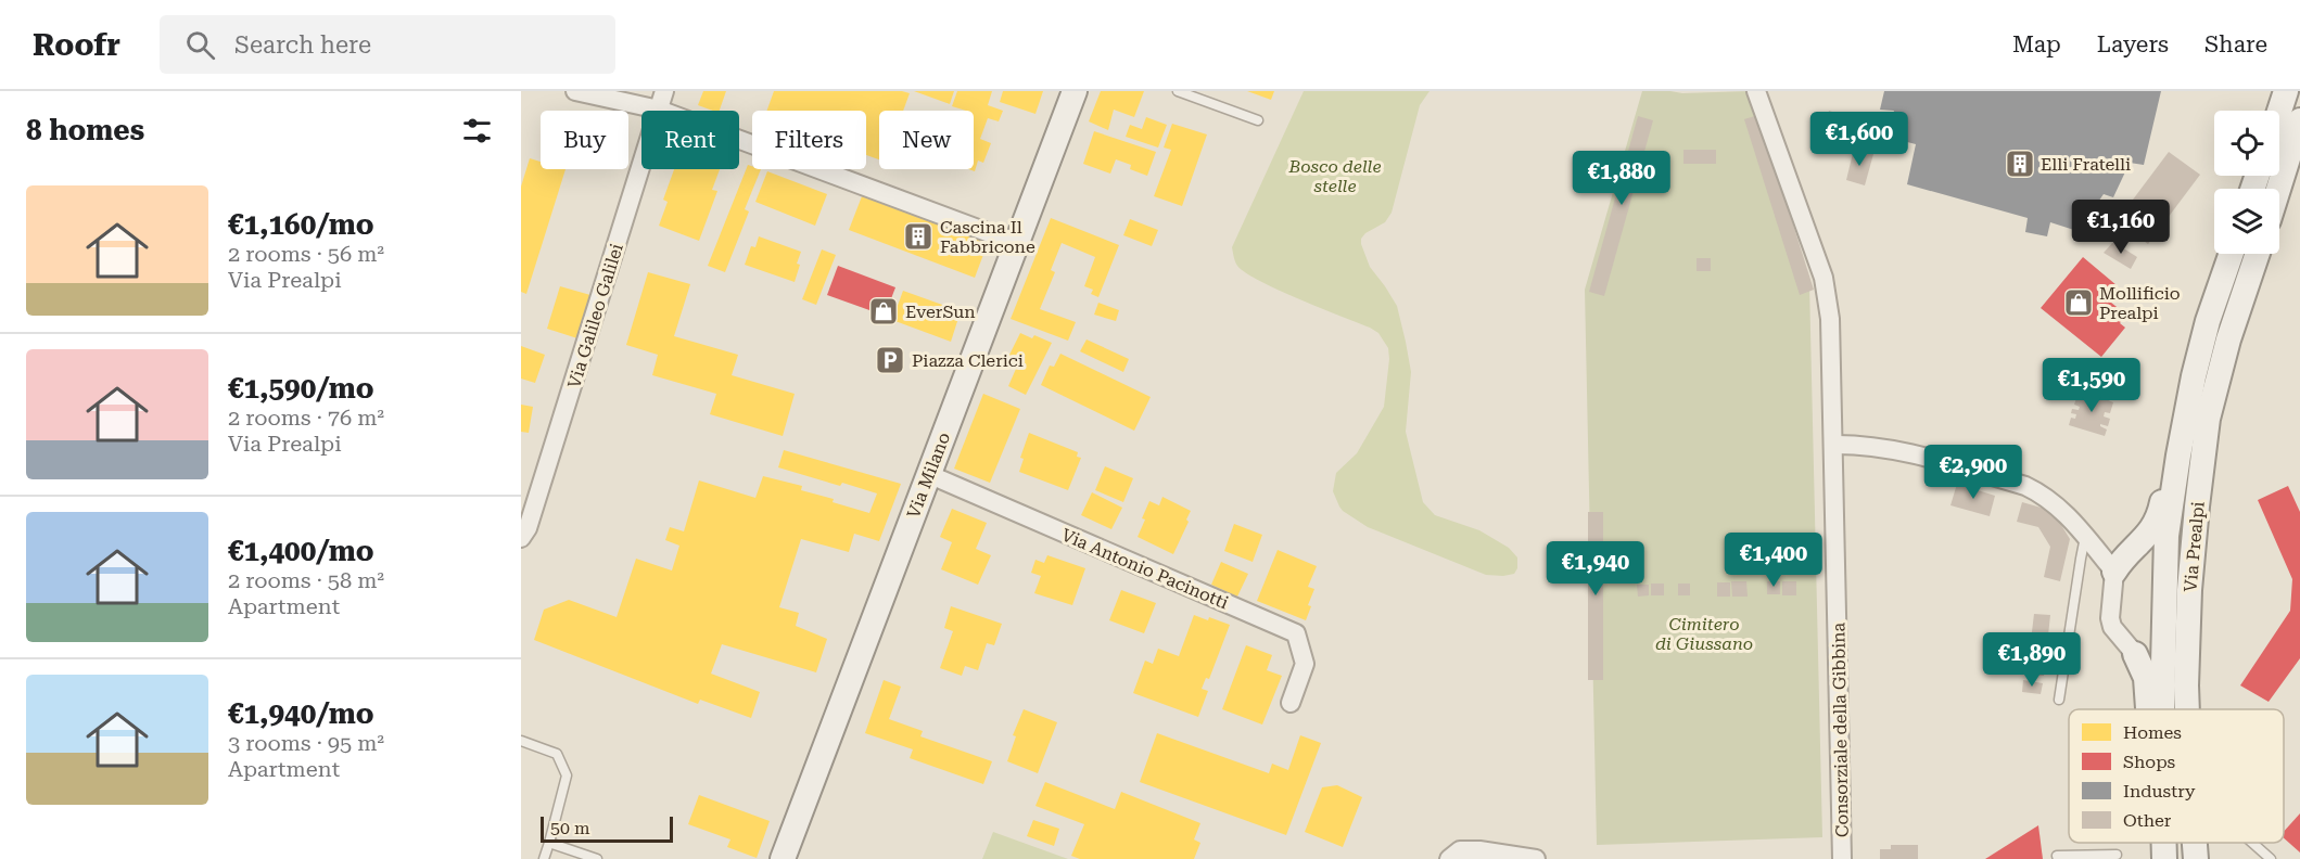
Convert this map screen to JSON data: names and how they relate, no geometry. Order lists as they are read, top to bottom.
{
  "streets": {
    "main road": ["Via Milano", "Via Prealpi"],
    "street": ["Via Galileo Galilei", "Via Antonio Pacinotti", "Consorziale della Gibbina"]
  },
  "crossings": [
    ["Via Milano", "Via Antonio Pacinotti"]
  ],
  "parks": ["Bosco delle stelle", "Cimitero di Giussano"],
  "places": {
    "building": ["Elli Fratelli", "Cascina Il Fabbricone"],
    "shop": ["Mollificio Prealpi", "EverSun"],
    "parking": ["Piazza Clerici"]
  },
  "legend": [
    "Homes",
    "Shops",
    "Industry",
    "Other"
  ],
  "scale_bar": "50 m",
  "page": {
    "header": "Roofr",
    "search": "Search here",
    "nav": ["Map", "Layers", "Share"],
    "heading": "8 homes",
    "chip": [
      "Buy",
      "Rent",
      "Filters",
      "New"
    ],
    "price": [
      "€1,600",
      "€1,880",
      "€1,160",
      "€1,590",
      "€2,900",
      "€1,400",
      "€1,940",
      "€1,890"
    ],
    "list": [
      {
        "name": "€1,160/mo",
        "note": "2 rooms · 56 m² · Via Prealpi"
      },
      {
        "name": "€1,590/mo",
        "note": "2 rooms · 76 m² · Via Prealpi"
      },
      {
        "name": "€1,400/mo",
        "note": "2 rooms · 58 m² · Apartment"
      },
      {
        "name": "€1,940/mo",
        "note": "3 rooms · 95 m² · Apartment"
      }
    ],
    "scale": "50 m"
  }
}
